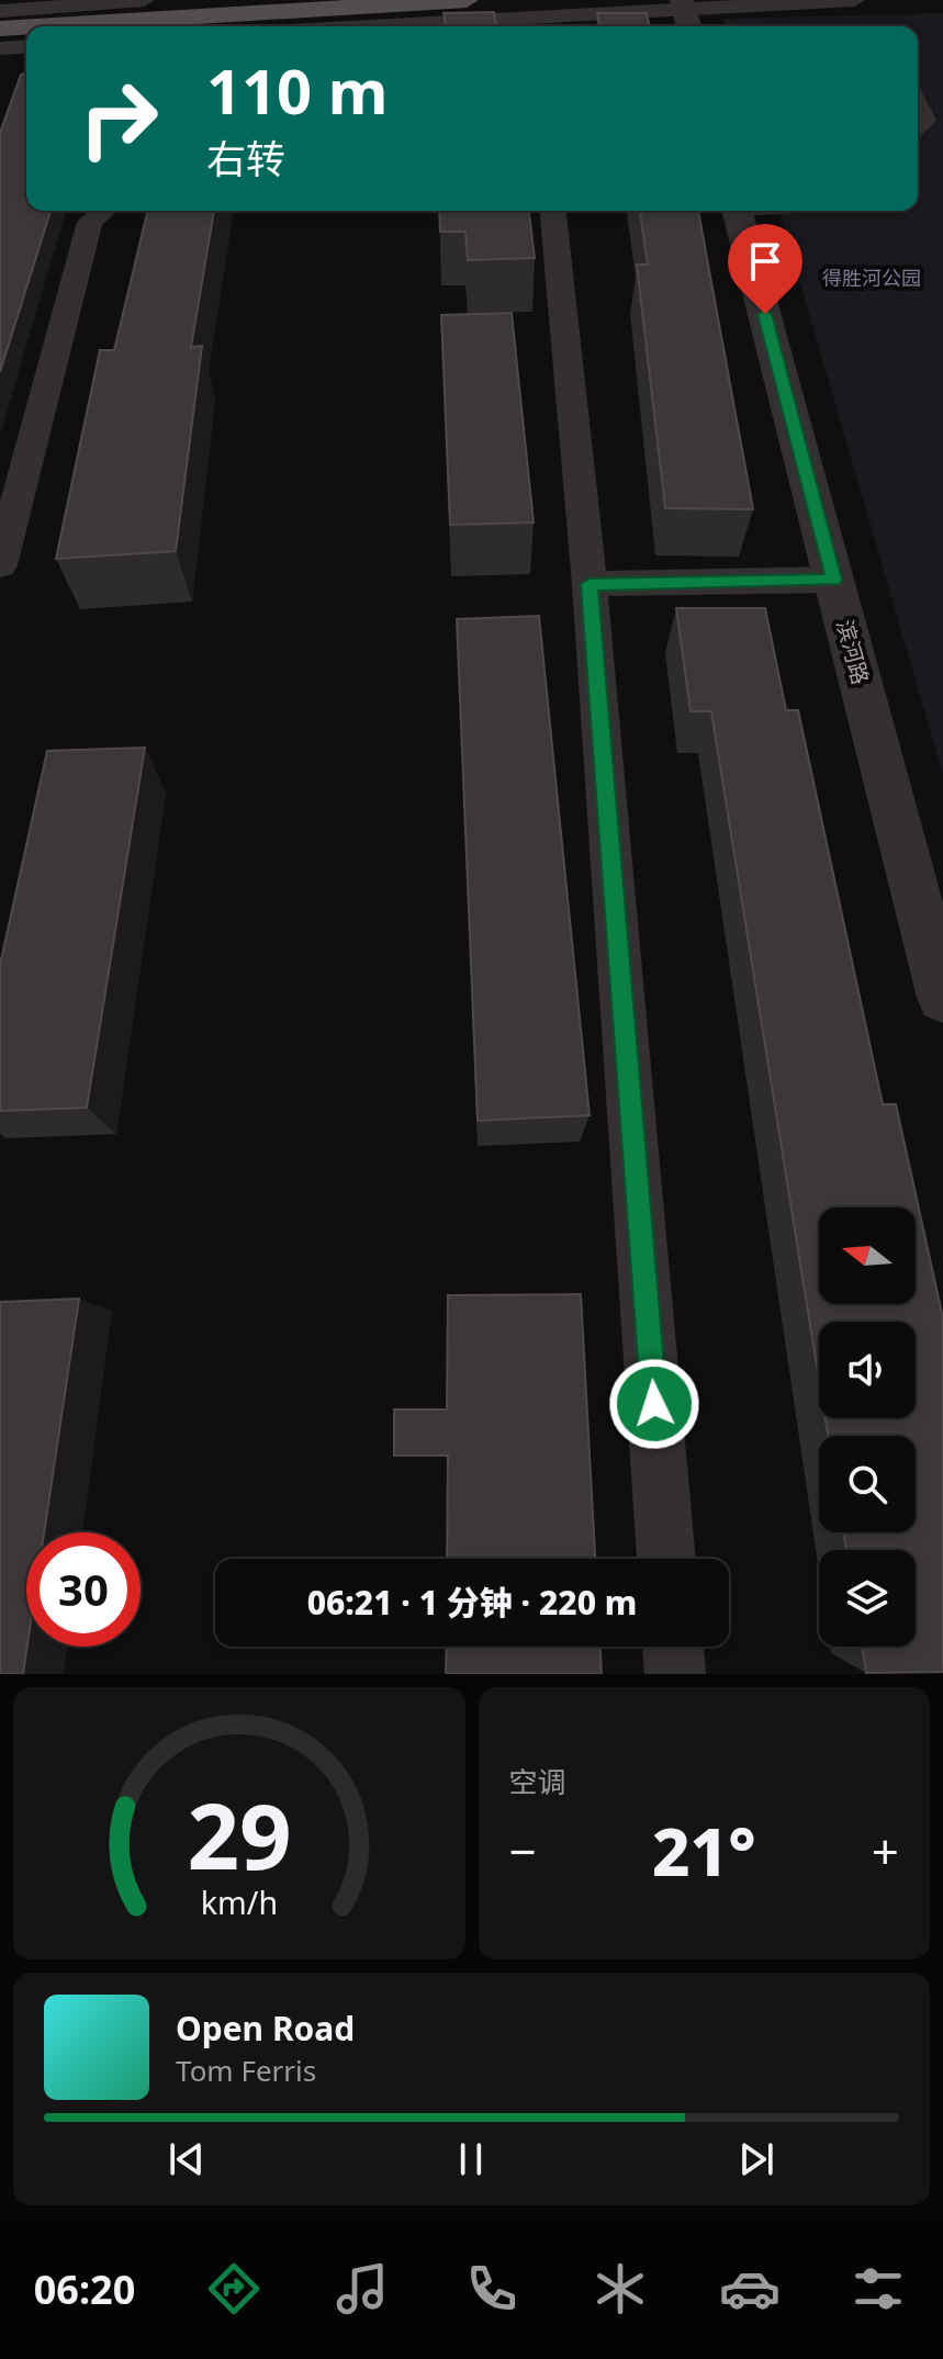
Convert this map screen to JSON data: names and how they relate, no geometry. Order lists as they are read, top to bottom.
{
  "streets": {
    "street": ["滨河路"]
  },
  "parks": ["得胜河公园"],
  "north": "left",
  "page": {
    "turn": ["110 m", "右转"],
    "limit": "30",
    "trip": "06:21 · 1 分钟 · 220 m",
    "tile": "空调",
    "heat": ["−", "21°", "+"],
    "song": ["Open Road", "Tom Ferris"],
    "tabs": "06:20",
    "gauge": ["29", "km/h"]
  }
}
